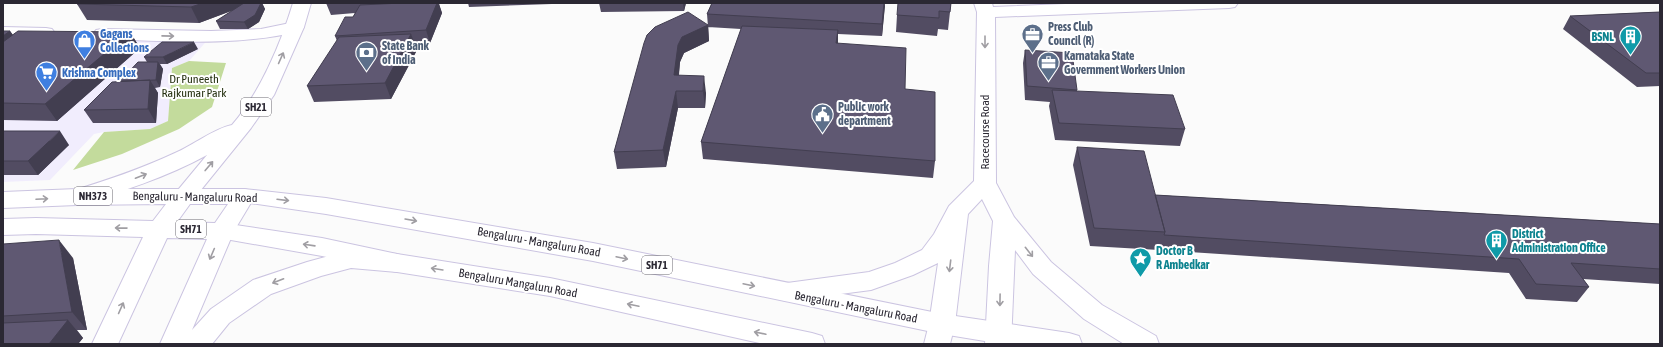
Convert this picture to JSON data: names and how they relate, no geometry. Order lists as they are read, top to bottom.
{
  "streets": {
    "main road": [
      "SH21",
      "Racecourse Road",
      "NH373",
      "Bengaluru - Mangaluru Road",
      "SH71",
      "Bengaluru Mangaluru Road"
    ]
  },
  "crossings": [
    ["SH21", "Bengaluru - Mangaluru Road"],
    ["Racecourse Road", "Bengaluru - Mangaluru Road"],
    ["SH71", "Bengaluru Mangaluru Road"]
  ],
  "one_way": ["Racecourse Road", "Bengaluru - Mangaluru Road", "Bengaluru Mangaluru Road"],
  "parks": ["Dr Puneeth Rajkumar Park"],
  "places": {
    "office": ["Press Club Council (R)", "Karnataka State Government Workers Union"],
    "building": ["BSNL", "District Administration Office"],
    "shop": ["Gagans Collections"],
    "bank": ["State Bank of India"],
    "supermarket": ["Krishna Complex"],
    "public building": ["Public work department"],
    "place": ["Doctor B R Ambedkar"]
  }
}
